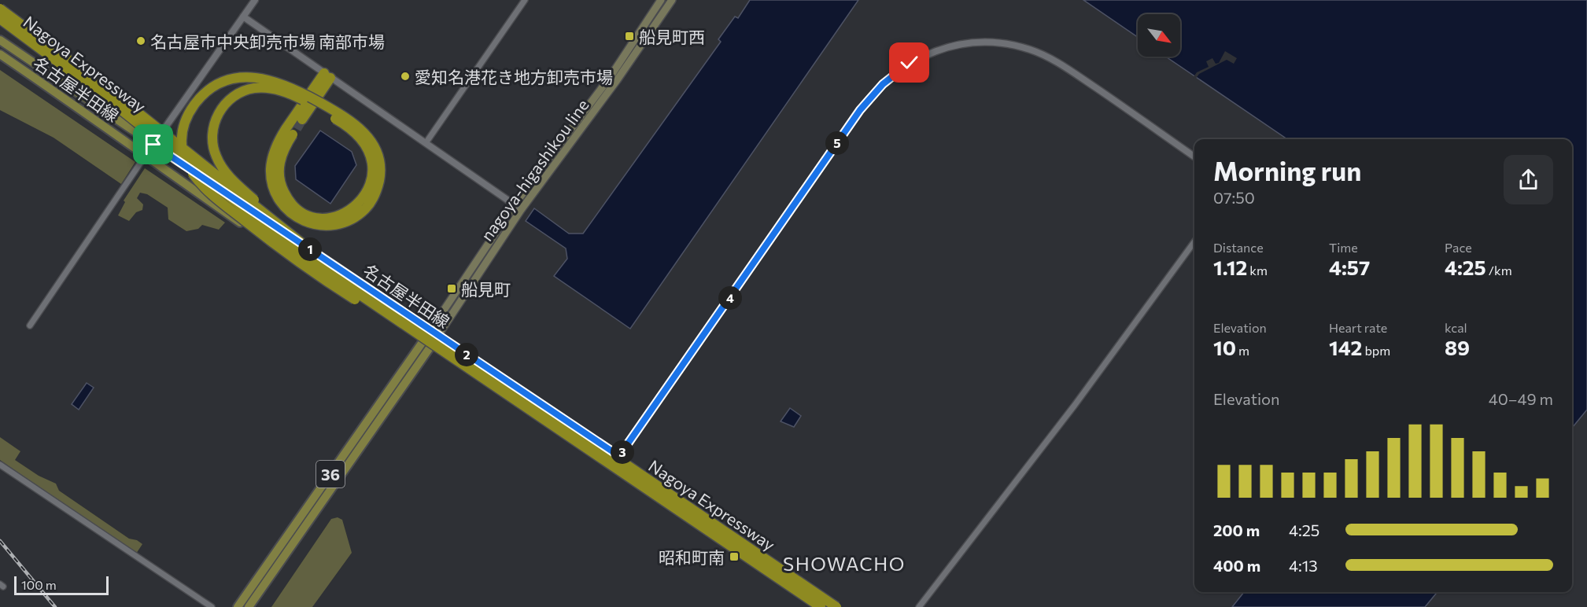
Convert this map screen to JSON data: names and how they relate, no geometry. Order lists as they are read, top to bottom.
{
  "streets": {
    "highway": ["Nagoya Expressway"],
    "main road": ["名古屋半田線", "nagoya-higashikou line", "36"]
  },
  "crossings": [
    ["Nagoya Expressway", "名古屋半田線"],
    ["Nagoya Expressway", "36"],
    ["名古屋半田線", "nagoya-higashikou line"],
    ["名古屋半田線", "36"],
    ["nagoya-higashikou line", "36"]
  ],
  "districts": ["SHOWACHO"],
  "places": {
    "transit": ["船見町西", "船見町", "昭和町南"],
    "other": ["名古屋市中央卸売市場 南部市場", "愛知名港花き地方卸売市場"]
  },
  "scale_bar": "100 m",
  "north": "bottom right",
  "page": {
    "pins": [
      "5",
      "1",
      "4",
      "2",
      "3"
    ],
    "heading": ["Morning run", "07:50"],
    "stats": [
      ["Distance", "1.12 km"],
      ["Time", "4:57"],
      ["Pace", "4:25 /km"],
      ["Elevation", "10 m"],
      ["Heart rate", "142 bpm"],
      ["kcal", "89"]
    ],
    "chart": ["Elevation", "40–49 m"],
    "list": [
      {
        "name": "200 m",
        "note": "4:25"
      },
      {
        "name": "400 m",
        "note": "4:13"
      }
    ],
    "scale": "100 m"
  }
}
